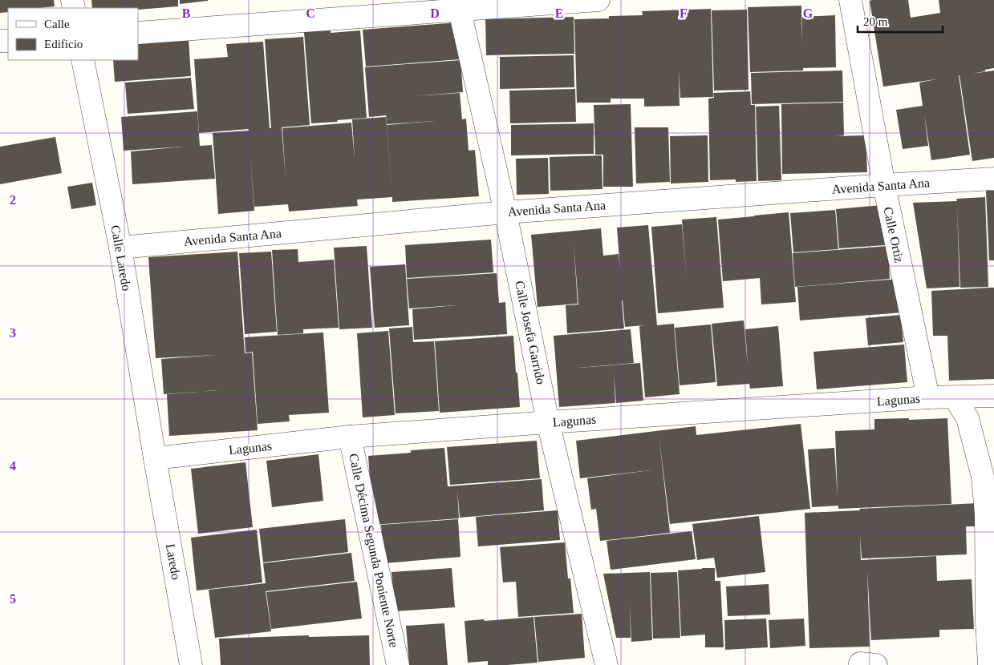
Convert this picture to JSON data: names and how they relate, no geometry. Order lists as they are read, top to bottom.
{
  "streets": {
    "street": [
      "Avenida Santa Ana",
      "Calle Ortiz",
      "Calle Laredo",
      "Calle Josefa Garrido",
      "Lagunas",
      "Calle Décima Segunda Poniente Norte",
      "Laredo"
    ]
  },
  "crossings": [
    ["Avenida Santa Ana", "Calle Ortiz"],
    ["Avenida Santa Ana", "Calle Laredo"],
    ["Avenida Santa Ana", "Calle Josefa Garrido"],
    ["Calle Ortiz", "Lagunas"],
    ["Calle Laredo", "Lagunas"],
    ["Calle Laredo", "Laredo"],
    ["Calle Josefa Garrido", "Lagunas"],
    ["Lagunas", "Calle Décima Segunda Poniente Norte"],
    ["Lagunas", "Laredo"]
  ],
  "legend": ["Calle", "Edificio"],
  "scale_bar": "20 m",
  "grid": {
    "columns": [
      "B",
      "C",
      "D",
      "E",
      "F",
      "G"
    ],
    "rows": [
      "2",
      "3",
      "4",
      "5"
    ]
  }
}
